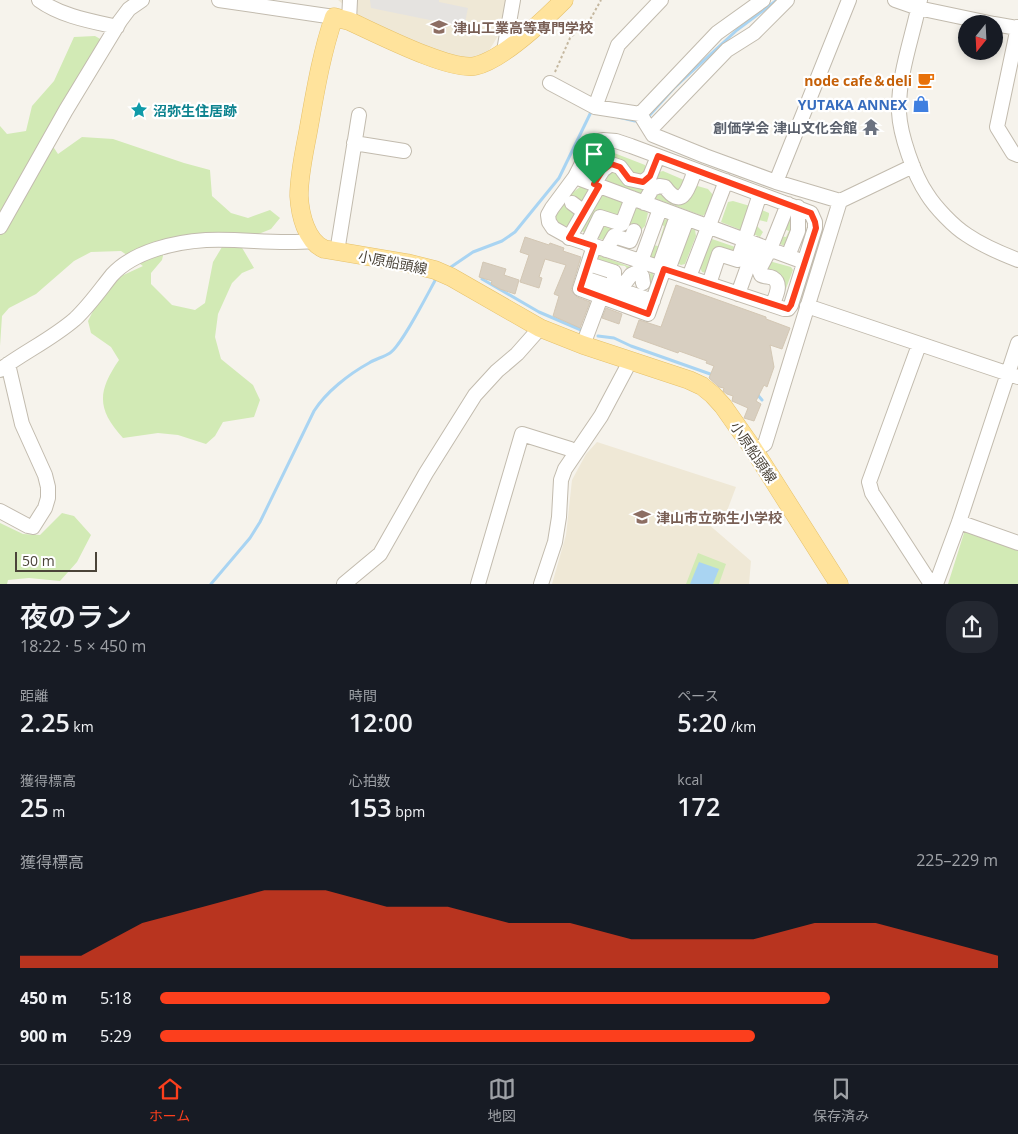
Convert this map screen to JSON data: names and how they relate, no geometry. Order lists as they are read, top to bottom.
{
  "streets": {
    "main road": ["小原船頭線"]
  },
  "places": {
    "school or university": ["津山工業高等専門学校", "津山市立弥生小学校"],
    "cafe": ["node cafe＆deli"],
    "shop": ["YUTAKA ANNEX"],
    "place": ["沼弥生住居跡"],
    "temple": ["創価学会 津山文化会館"]
  },
  "scale_bar": "50 m",
  "north": "bottom",
  "page": {
    "scale": "50 m",
    "heading": ["夜のラン", "18:22 · 5 × 450 m"],
    "stats": [
      ["距離", "2.25 km"],
      ["時間", "12:00"],
      ["ペース", "5:20 /km"],
      ["獲得標高", "25 m"],
      ["心拍数", "153 bpm"],
      ["kcal", "172"]
    ],
    "chart": ["獲得標高", "225–229 m"],
    "list": [
      {
        "name": "450 m",
        "note": "5:18"
      },
      {
        "name": "900 m",
        "note": "5:29"
      }
    ],
    "tabs": ["ホーム", "地図", "保存済み"]
  }
}
